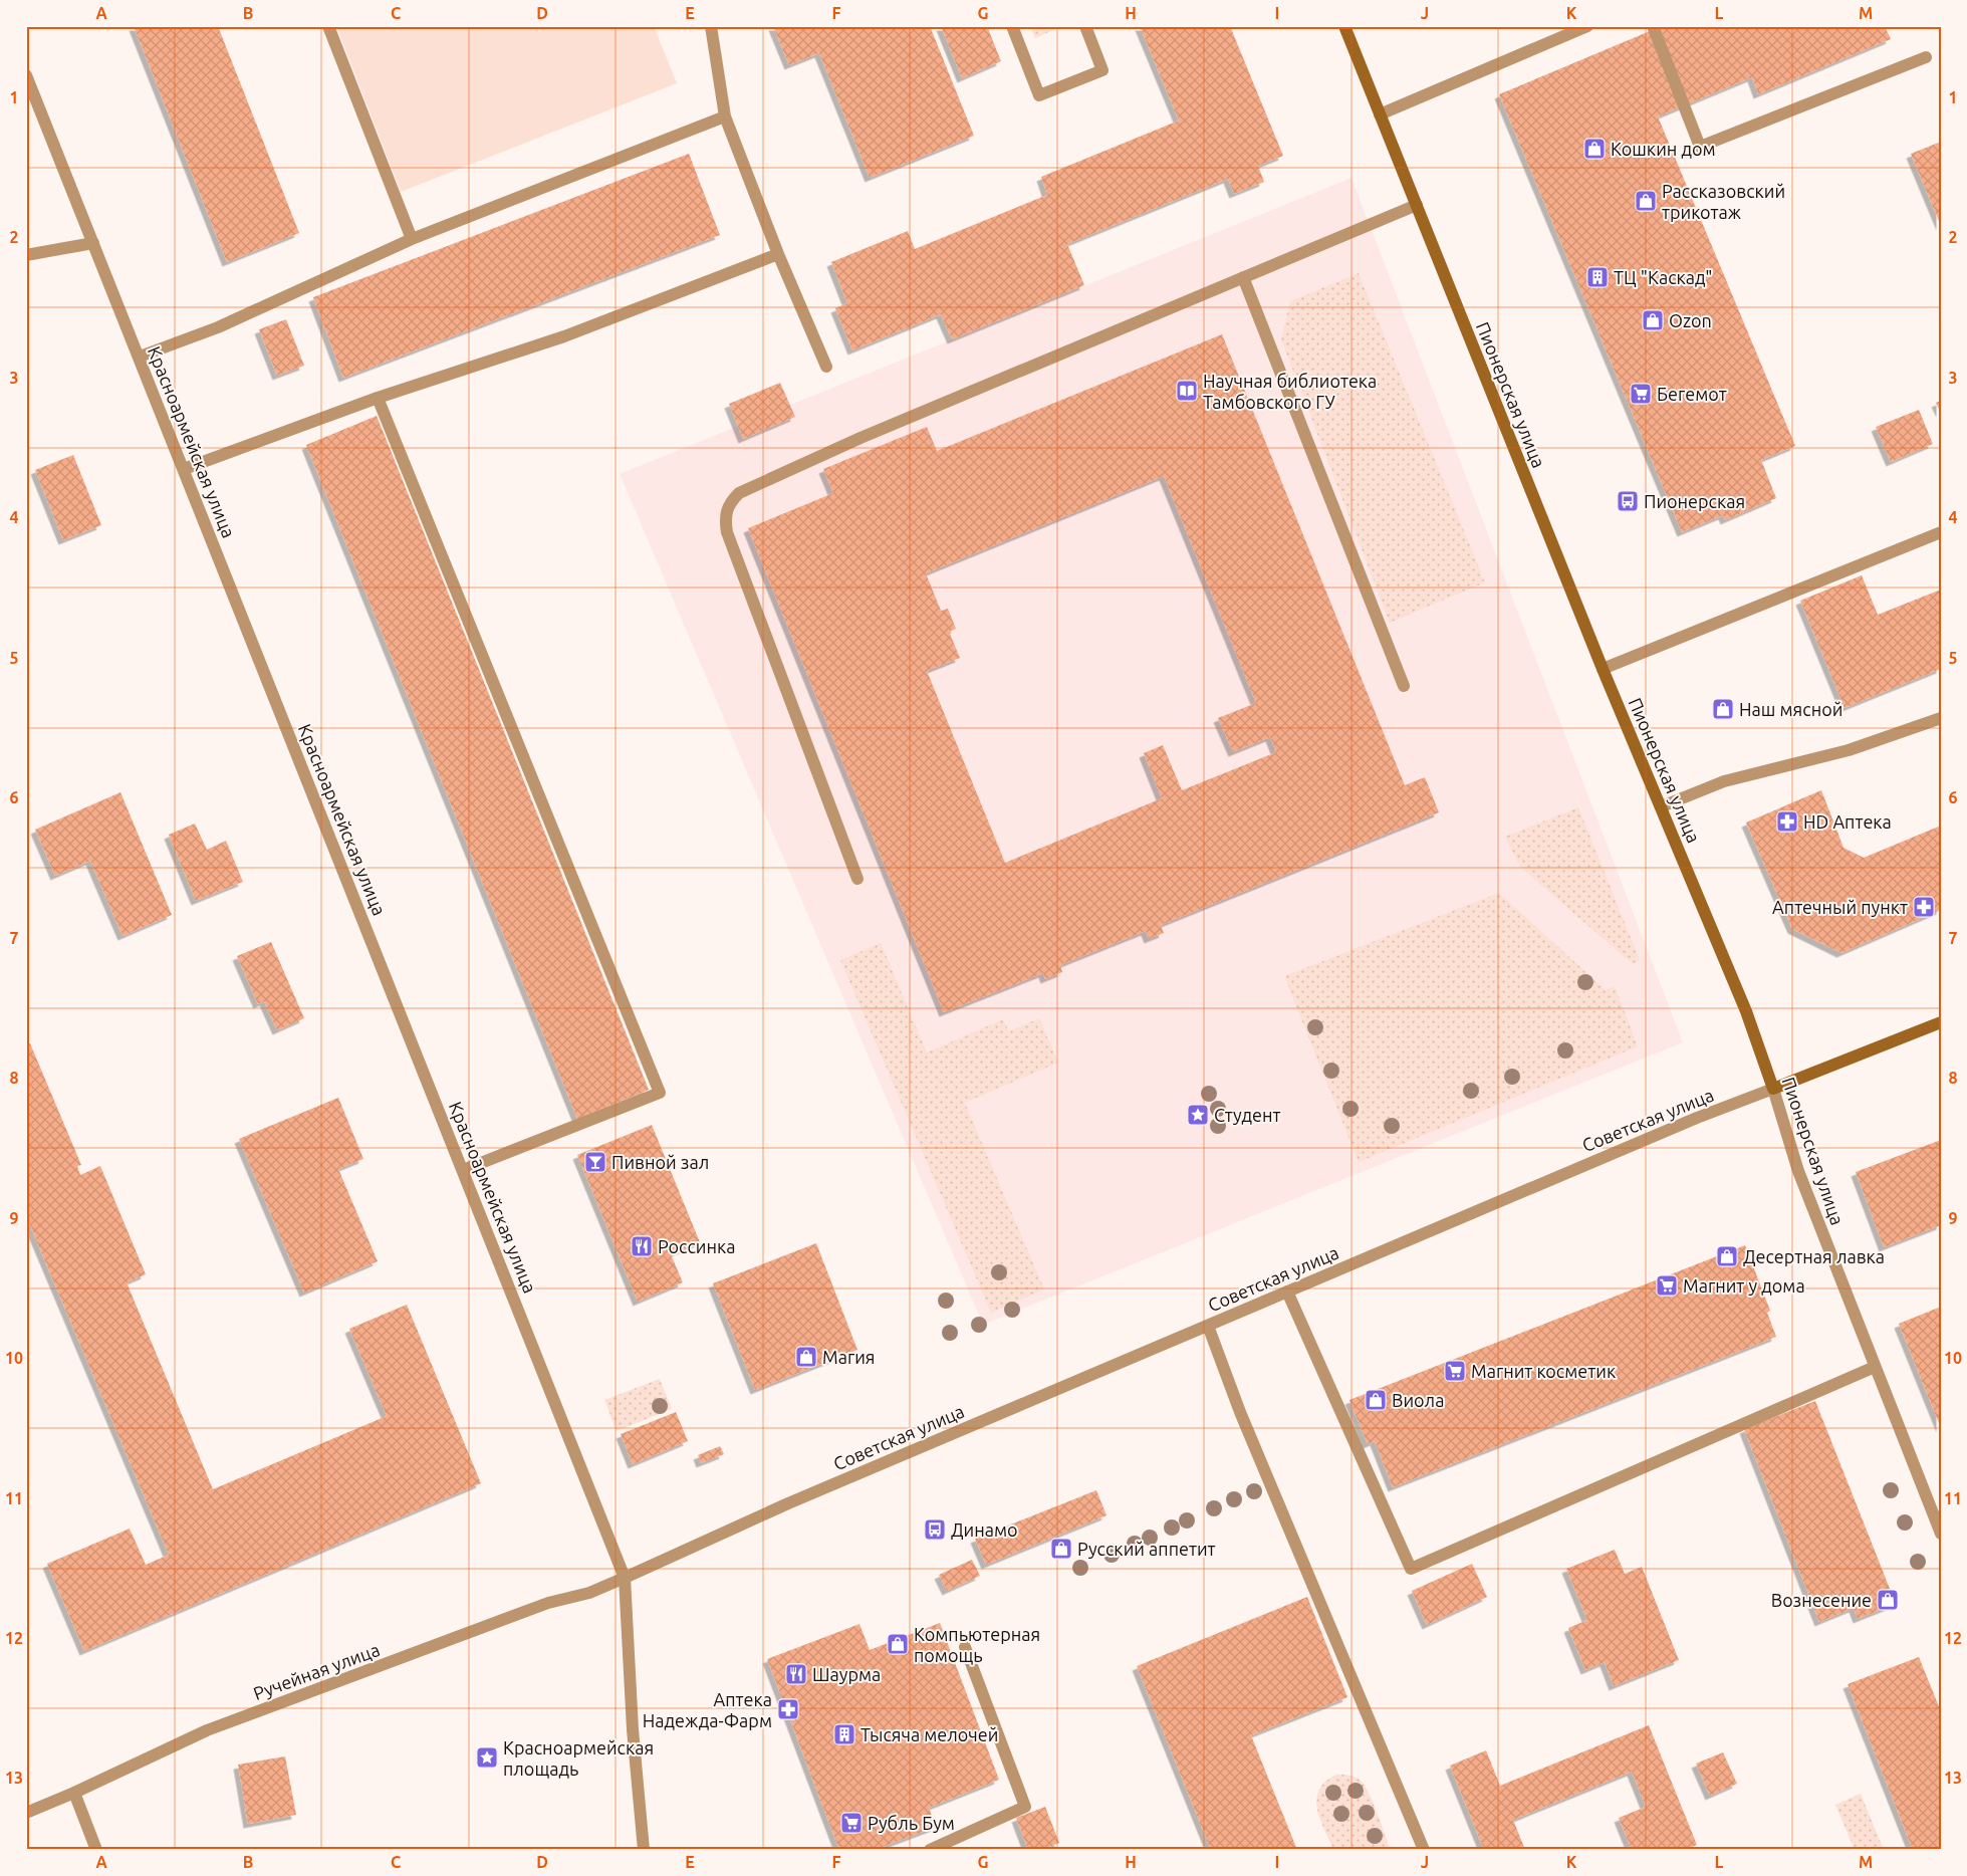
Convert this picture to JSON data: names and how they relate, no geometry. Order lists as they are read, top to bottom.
{
  "streets": {
    "main road": ["Пионерская улица", "Советская улица"],
    "street": ["Красноармейская улица", "Ручейная улица"]
  },
  "crossings": [
    ["Пионерская улица", "Советская улица"],
    ["Красноармейская улица", "Советская улица"],
    ["Красноармейская улица", "Ручейная улица"],
    ["Советская улица", "Ручейная улица"]
  ],
  "places": {
    "shop": [
      "Кошкин дом",
      "Рассказовский трикотаж",
      "Ozon",
      "Наш мясной",
      "Десертная лавка",
      "Магия",
      "Виола",
      "Русский аппетит",
      "Вознесение",
      "Компьютерная помощь"
    ],
    "building": ["ТЦ \"Каскад\"", "Тысяча мелочей"],
    "library": ["Научная библиотека Тамбовского ГУ"],
    "supermarket": [
      "Бегемот",
      "Магнит у дома",
      "Магнит косметик",
      "Рубль Бум"
    ],
    "bus stop": ["Пионерская", "Динамо"],
    "pharmacy": ["HD Аптека", "Аптечный пункт", "Аптека Надежда-Фарм"],
    "place": ["Студент", "Красноармейская площадь"],
    "bar": ["Пивной зал"],
    "restaurant": ["Россинка", "Шаурма"]
  },
  "grid": {
    "columns": [
      "A",
      "B",
      "C",
      "D",
      "E",
      "F",
      "G",
      "H",
      "I",
      "J",
      "K",
      "L",
      "M"
    ],
    "rows": [
      "1",
      "2",
      "3",
      "4",
      "5",
      "6",
      "7",
      "8",
      "9",
      "10",
      "11",
      "12",
      "13"
    ]
  }
}
